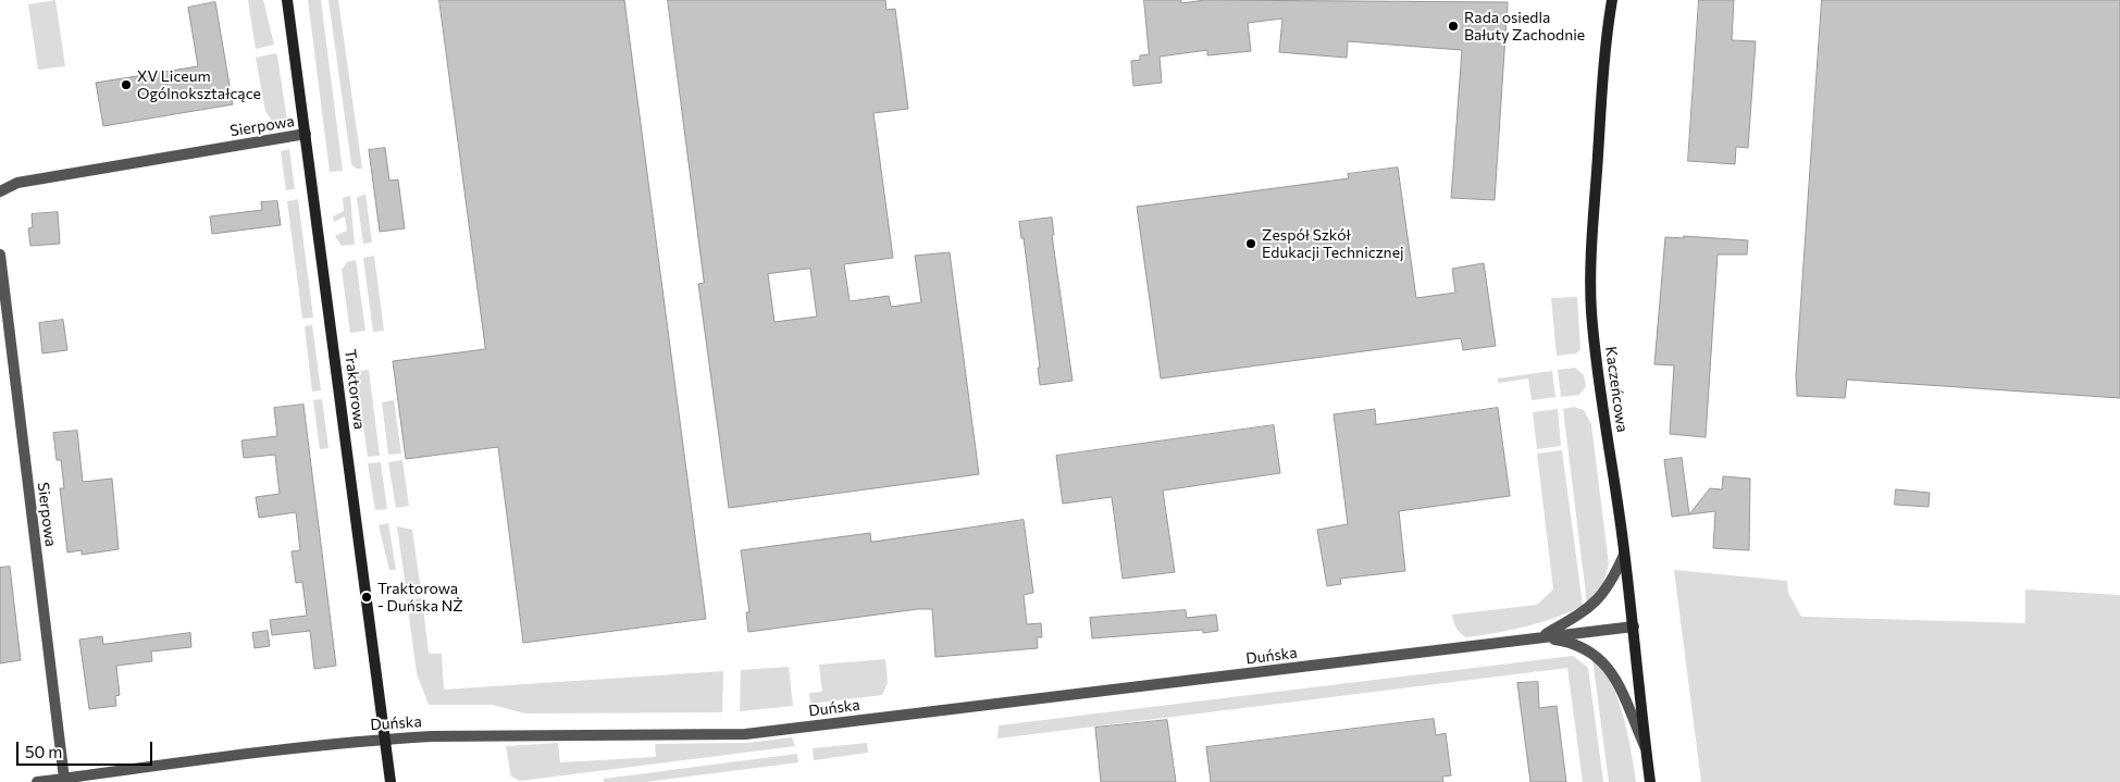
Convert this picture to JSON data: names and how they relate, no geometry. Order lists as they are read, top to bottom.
{
  "streets": {
    "street": [
      "Sierpowa",
      "Traktorowa",
      "Kaczeńcowa",
      "Duńska"
    ]
  },
  "crossings": [
    ["Sierpowa", "Traktorowa"],
    ["Sierpowa", "Duńska"],
    ["Traktorowa", "Duńska"],
    ["Kaczeńcowa", "Duńska"]
  ],
  "places": [
    "Rada osiedla Bałuty Zachodnie",
    "XV Liceum Ogólnokształcące",
    "Zespół Szkół Edukacji Technicznej",
    "Traktorowa - Duńska NŻ"
  ],
  "scale_bar": "50 m"
}
